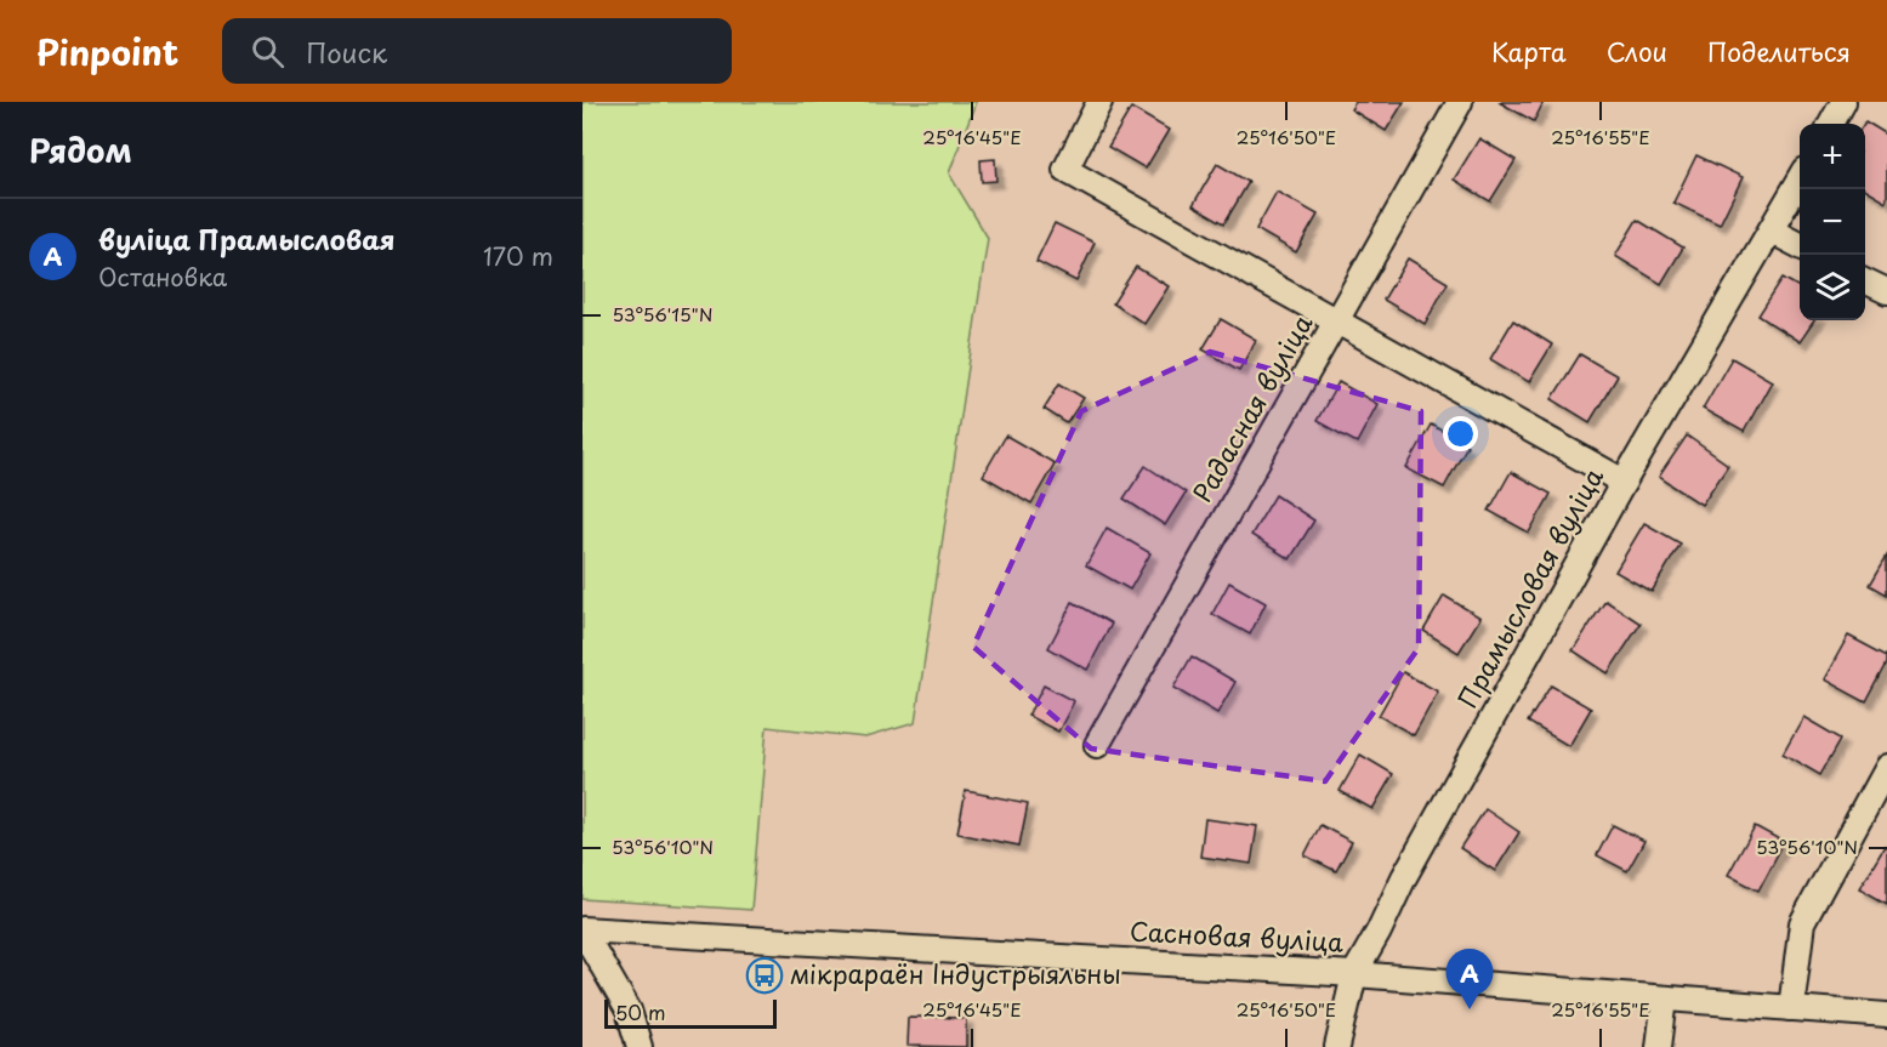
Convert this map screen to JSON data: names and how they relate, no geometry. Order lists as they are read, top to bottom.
{
  "streets": {
    "street": ["Радасная вуліца", "Прамысловая вуліца", "Сасновая вуліца"]
  },
  "crossings": [
    ["Прамысловая вуліца", "Сасновая вуліца"]
  ],
  "places": {
    "bus stop": ["мікрараён Індустрыяльны"]
  },
  "scale_bar": "50 m",
  "page": {
    "header": "Pinpoint",
    "search": "Поиск",
    "nav": ["Карта", "Слои", "Поделиться"],
    "heading": "Рядом",
    "map_buttons": ["+", "−"],
    "list": [
      {
        "mark": "A",
        "name": "вуліца Прамысловая",
        "note": "Остановка",
        "value": "170 m"
      }
    ],
    "pins": "A",
    "scale": "50 m"
  },
  "coordinates": [
    "25°16'45\"E",
    "25°16'50\"E",
    "25°16'55\"E",
    "53°56'15\"N",
    "53°56'10\"N"
  ]
}
